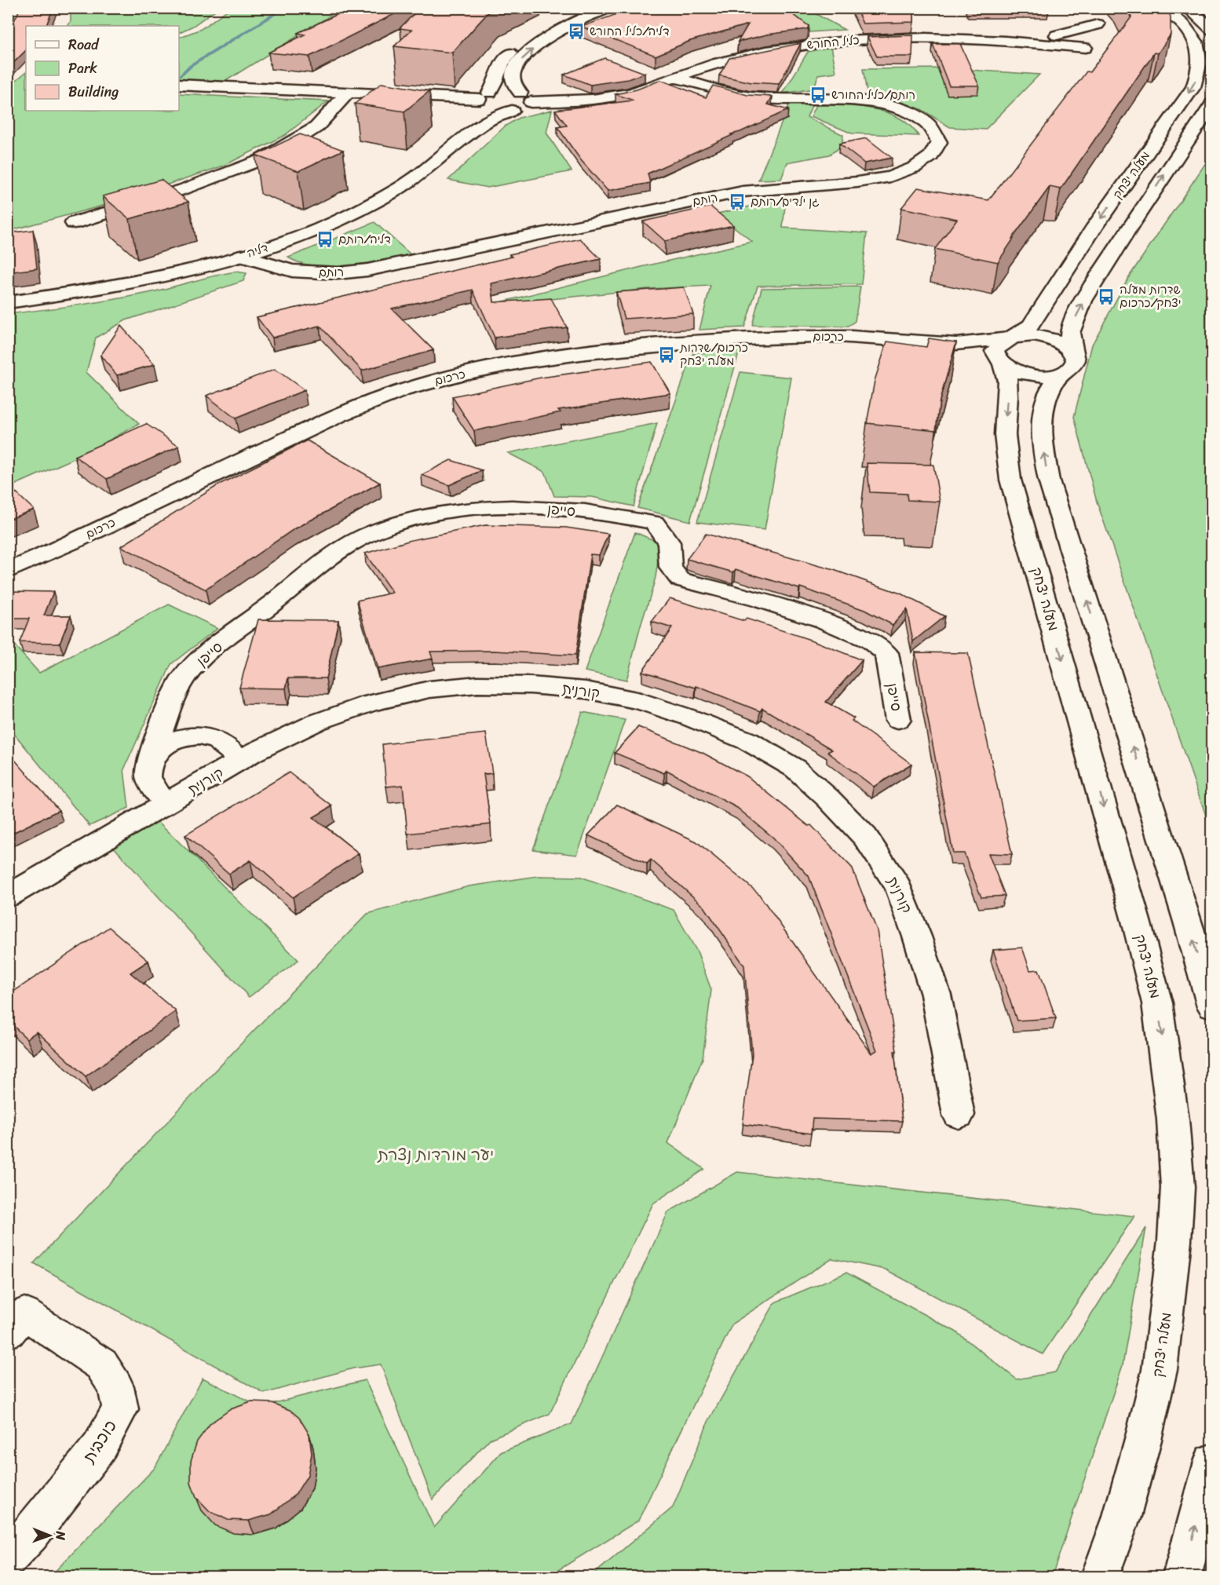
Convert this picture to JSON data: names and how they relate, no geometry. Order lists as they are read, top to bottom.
{
  "streets": {
    "street": [
      "כליל החורש",
      "מעלה יצחק",
      "רותם",
      "דליה",
      "כרכום",
      "סייפן",
      "קורנית",
      "כוכבית"
    ]
  },
  "crossings": [
    ["כליל החורש", "רותם"],
    ["כליל החורש", "דליה"],
    ["מעלה יצחק", "כרכום"],
    ["רותם", "דליה"],
    ["סייפן", "קורנית"]
  ],
  "parks": ["יער מורדות נצרת"],
  "places": {
    "bus stop": [
      "דליה/כליל החורש",
      "רותם/כליל החורש",
      "גן ילדים/רותם",
      "דליה/רותם",
      "שדרות מעלה יצחק/כרכום",
      "כרכום/שדרות מעלה יצחק"
    ]
  },
  "legend": ["Road", "Park", "Building"],
  "north": "right"
}
